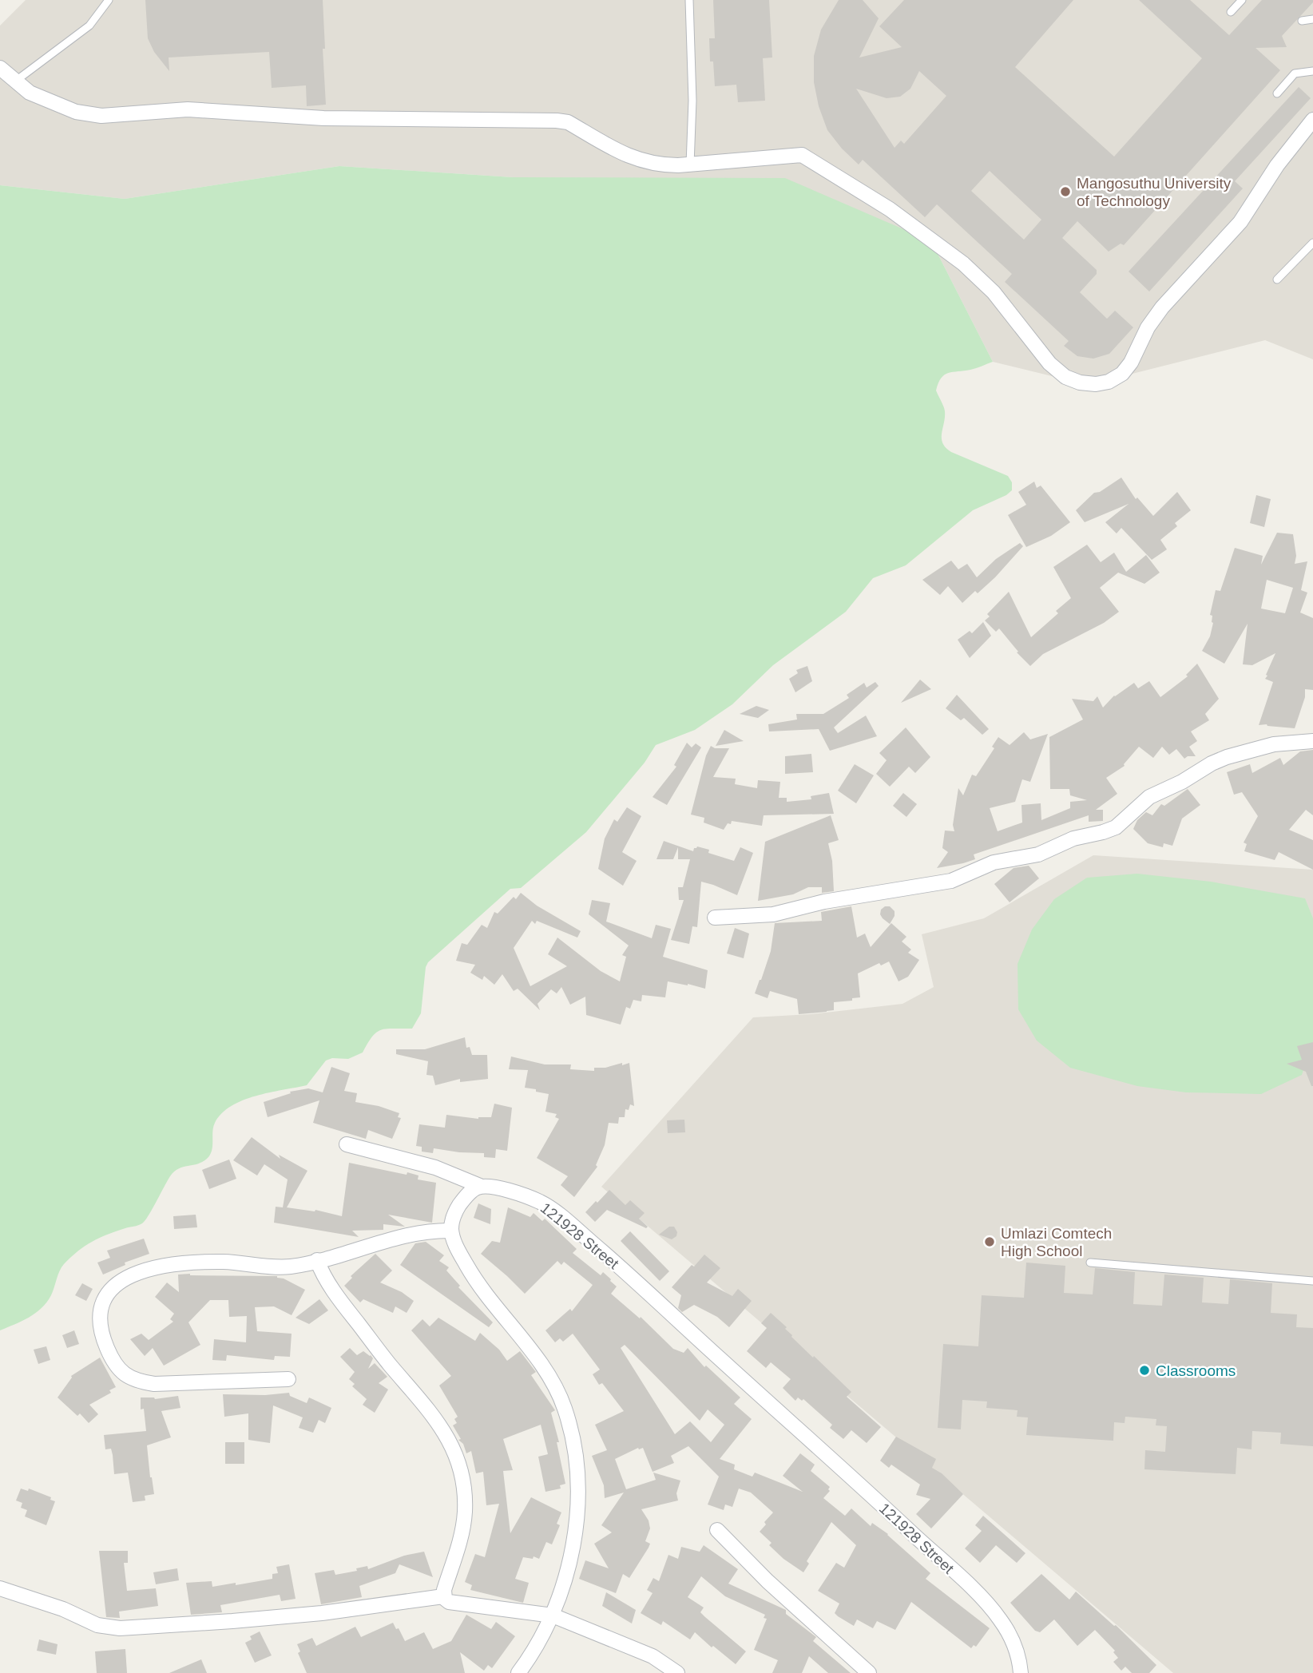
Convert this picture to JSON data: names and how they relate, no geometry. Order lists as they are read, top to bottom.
{
  "streets": {
    "street": ["121928 Street"]
  },
  "places": ["Mangosuthu University of Technology", "Umlazi Comtech High School", "Classrooms"]
}
